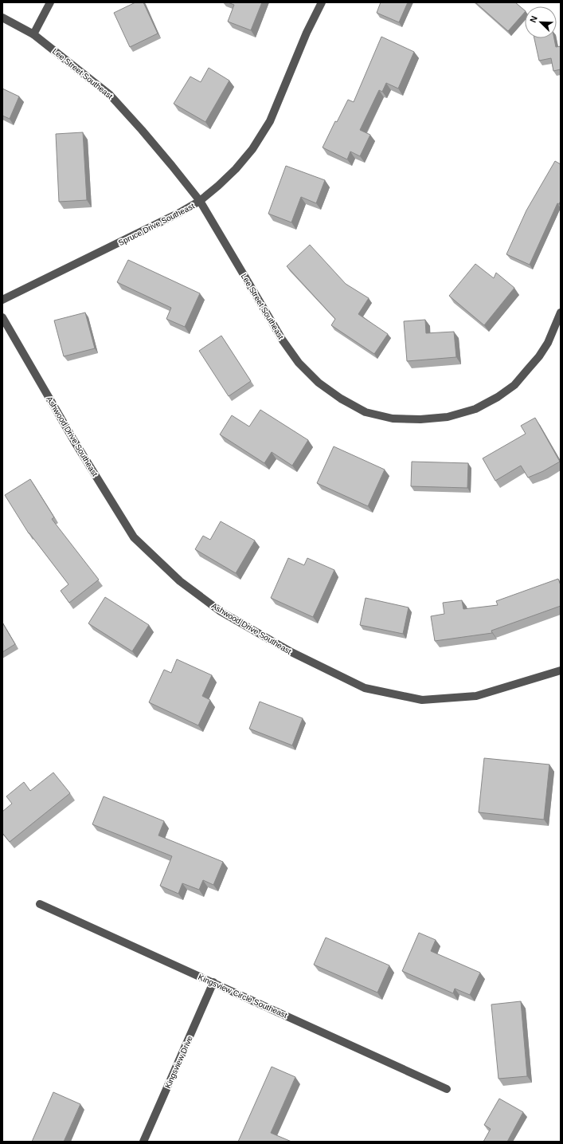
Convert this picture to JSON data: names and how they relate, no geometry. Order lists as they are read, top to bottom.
{
  "streets": {
    "street": [
      "Lee Street Southeast",
      "Spruce Drive Southeast",
      "Ashwood Drive Southeast",
      "Kingsview Circle Southeast",
      "Kingsview Drive"
    ]
  },
  "crossings": [
    ["Lee Street Southeast", "Spruce Drive Southeast"],
    ["Kingsview Circle Southeast", "Kingsview Drive"]
  ],
  "north": "top left"
}
